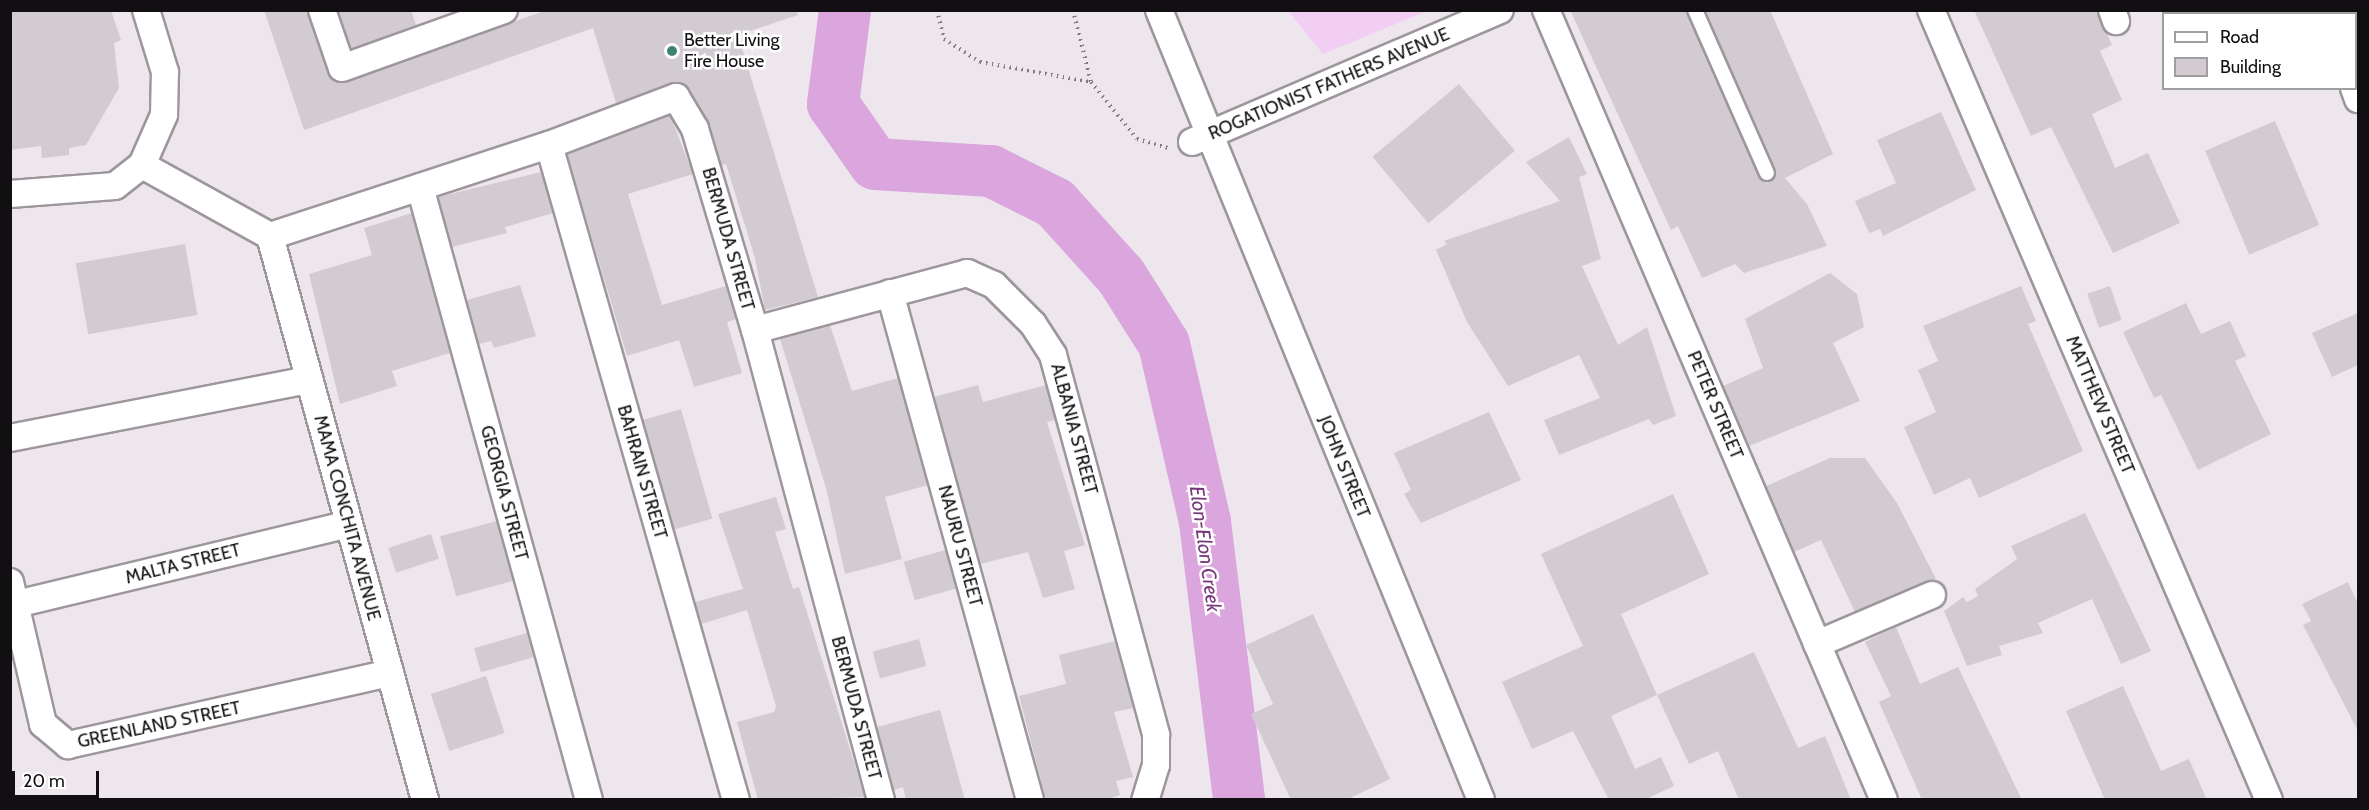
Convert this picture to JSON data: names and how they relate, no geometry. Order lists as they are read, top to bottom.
{
  "streets": {
    "street": [
      "ROGATIONIST FATHERS AVENUE",
      "BERMUDA STREET",
      "PETER STREET",
      "MATTHEW STREET",
      "ALBANIA STREET",
      "JOHN STREET",
      "BAHRAIN STREET",
      "GEORGIA STREET",
      "MAMA CONCHITA AVENUE",
      "NAURU STREET",
      "MALTA STREET",
      "GREENLAND STREET"
    ]
  },
  "crossings": [
    ["ROGATIONIST FATHERS AVENUE", "JOHN STREET"],
    ["BERMUDA STREET", "ALBANIA STREET"],
    ["BERMUDA STREET", "BAHRAIN STREET"],
    ["BERMUDA STREET", "GEORGIA STREET"],
    ["BERMUDA STREET", "MAMA CONCHITA AVENUE"],
    ["ALBANIA STREET", "NAURU STREET"],
    ["MAMA CONCHITA AVENUE", "MALTA STREET"],
    ["MAMA CONCHITA AVENUE", "GREENLAND STREET"],
    ["MALTA STREET", "GREENLAND STREET"]
  ],
  "water": ["Elon-Elon Creek"],
  "places": ["Better Living Fire House"],
  "legend": ["Road", "Building"],
  "scale_bar": "20 m"
}
